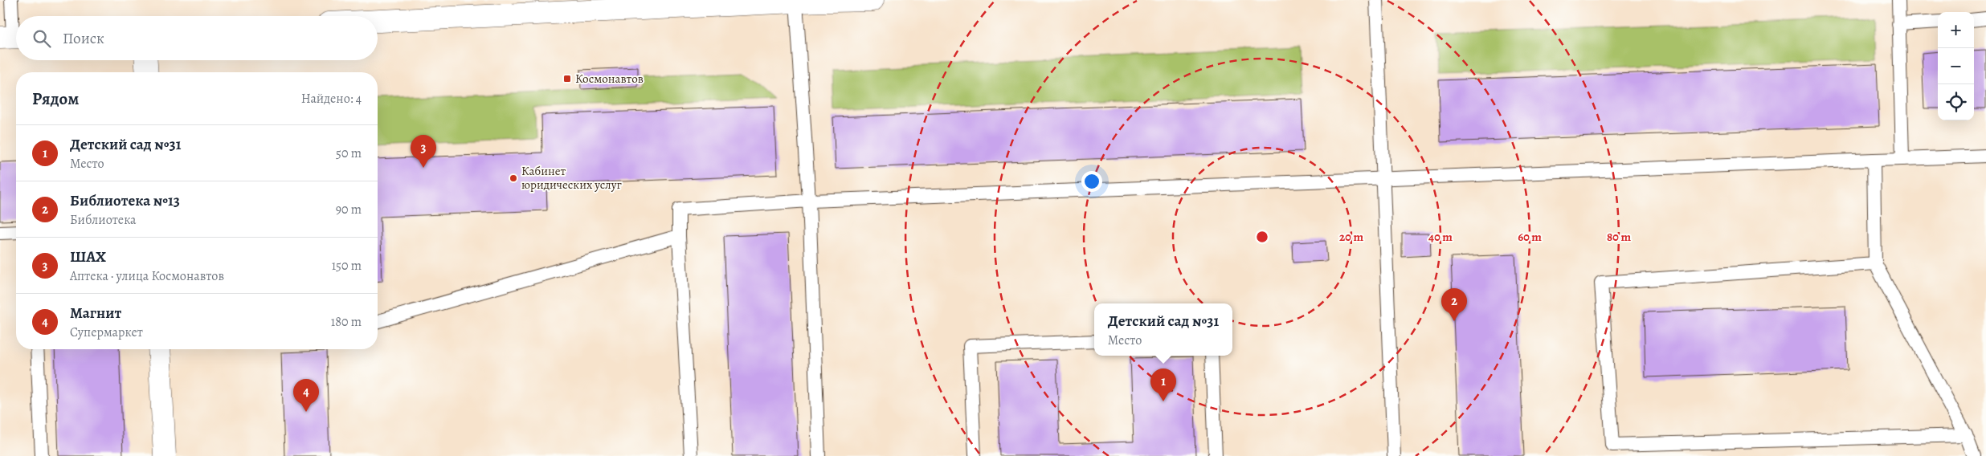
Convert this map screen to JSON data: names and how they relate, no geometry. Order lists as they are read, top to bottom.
{
  "places": {
    "transit": ["Космонавтов"],
    "other": ["Кабинет юридических услуг"]
  },
  "page": {
    "map_buttons": ["+", "−"],
    "search": "Поиск",
    "heading": ["Рядом", "Найдено: 4"],
    "list": [
      {
        "mark": "1",
        "name": "Детский сад №31",
        "note": "Место",
        "value": "50 m"
      },
      {
        "mark": "2",
        "name": "Библиотека №13",
        "note": "Библиотека",
        "value": "90 m"
      },
      {
        "mark": "3",
        "name": "ШАХ",
        "note": "Аптека · улица Космонавтов",
        "value": "150 m"
      },
      {
        "mark": "4",
        "name": "Магнит",
        "note": "Супермаркет",
        "value": "180 m"
      }
    ],
    "pins": [
      "3",
      "2",
      "1",
      "4"
    ],
    "popup": ["Детский сад №31", "Место"]
  },
  "rings": [
    "20 m",
    "40 m",
    "60 m",
    "80 m"
  ]
}
